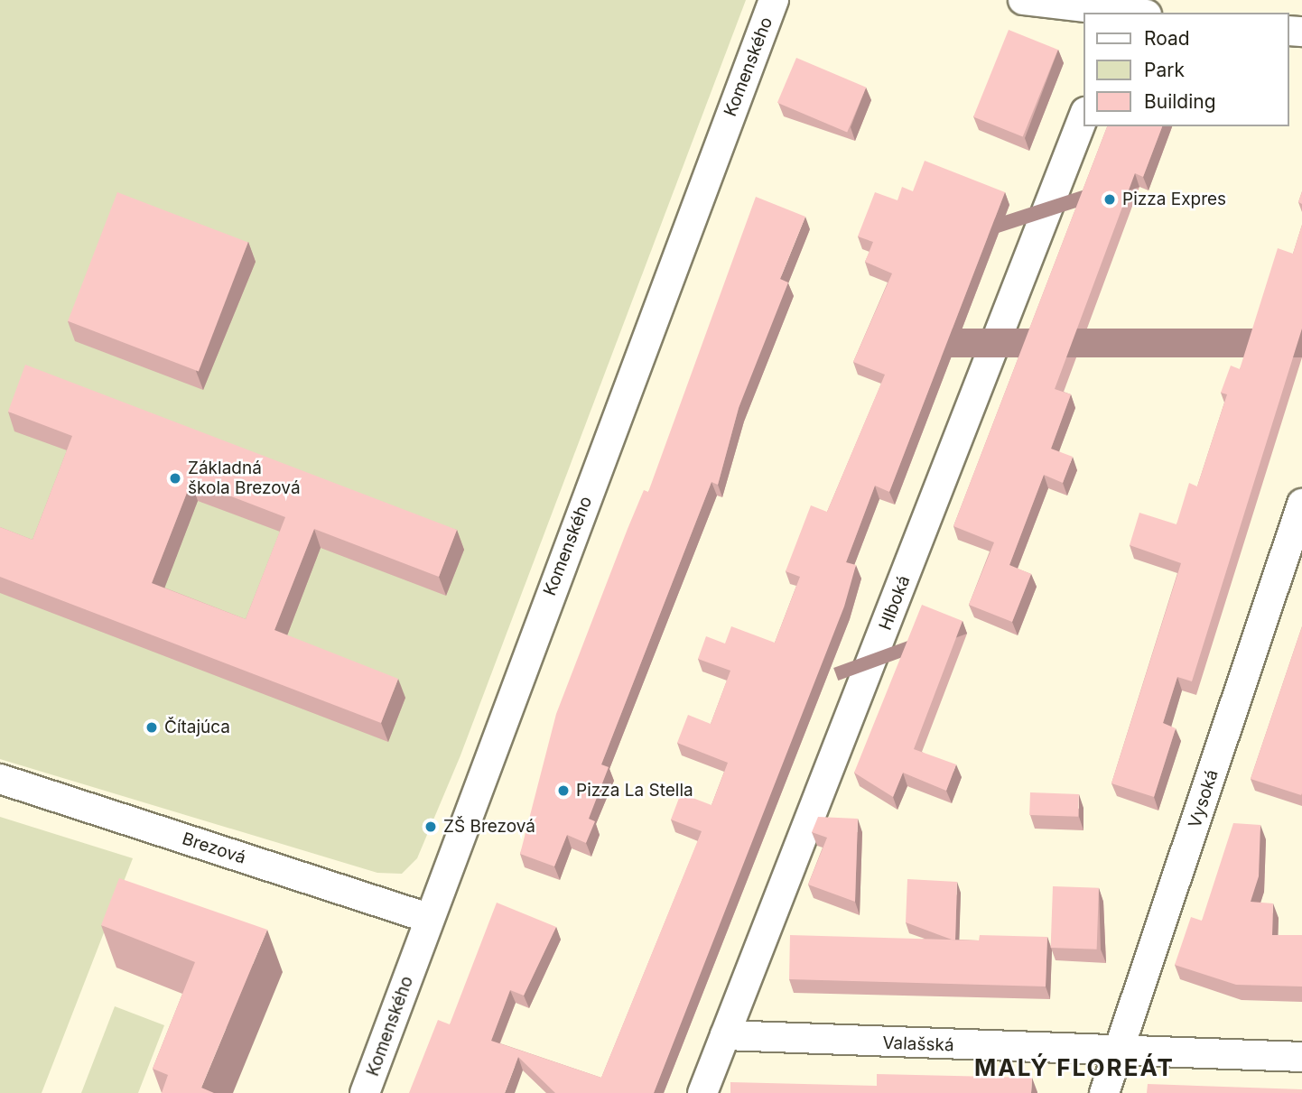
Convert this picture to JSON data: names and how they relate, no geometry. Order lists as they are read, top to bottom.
{
  "streets": {
    "street": [
      "Komenského",
      "Hlboká",
      "Vysoká",
      "Brezová",
      "Valašská"
    ]
  },
  "crossings": [
    ["Komenského", "Brezová"],
    ["Hlboká", "Valašská"],
    ["Vysoká", "Valašská"]
  ],
  "districts": ["MALÝ FLOREÁT"],
  "places": [
    "Pizza Expres",
    "Základná škola Brezová",
    "Čítajúca",
    "Pizza La Stella",
    "ZŠ Brezová"
  ],
  "legend": ["Road", "Park", "Building"]
}
